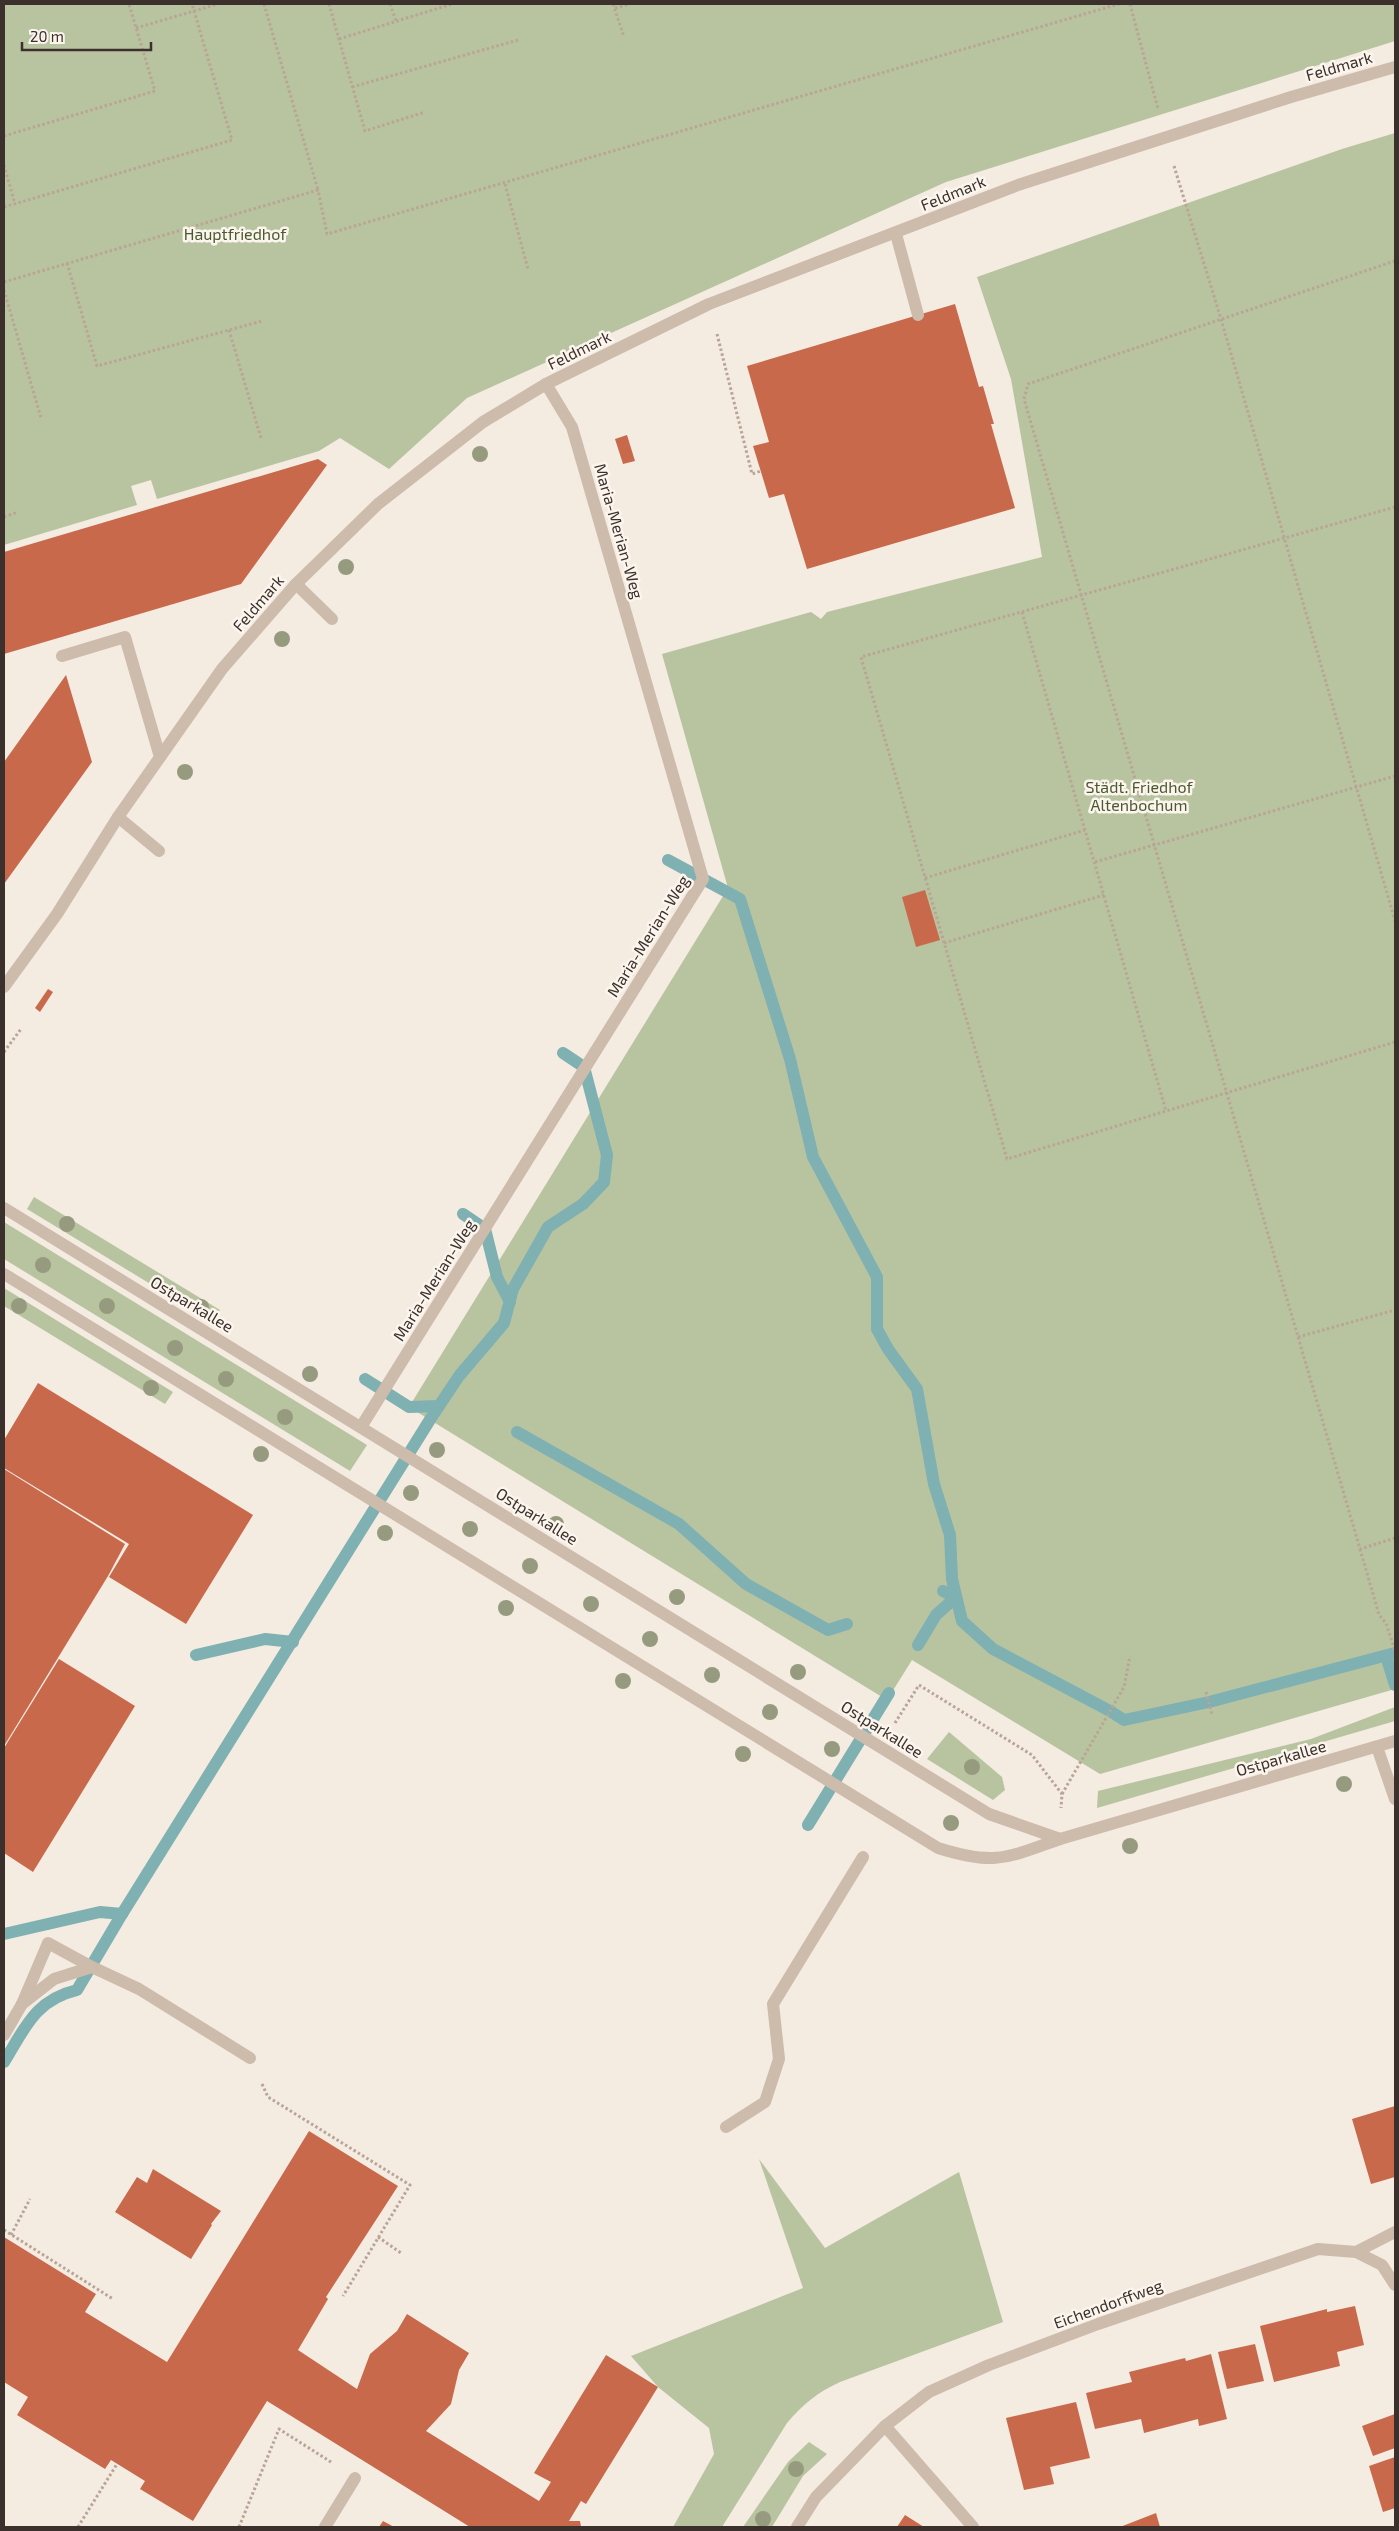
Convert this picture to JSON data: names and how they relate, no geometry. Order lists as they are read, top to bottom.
{
  "streets": {
    "street": [
      "Feldmark",
      "Maria-Merian-Weg",
      "Ostparkallee",
      "Eichendorffweg"
    ]
  },
  "crossings": [
    ["Feldmark", "Maria-Merian-Weg"],
    ["Maria-Merian-Weg", "Ostparkallee"]
  ],
  "parks": ["Hauptfriedhof", "Städt. Friedhof Altenbochum"],
  "scale_bar": "20 m"
}
